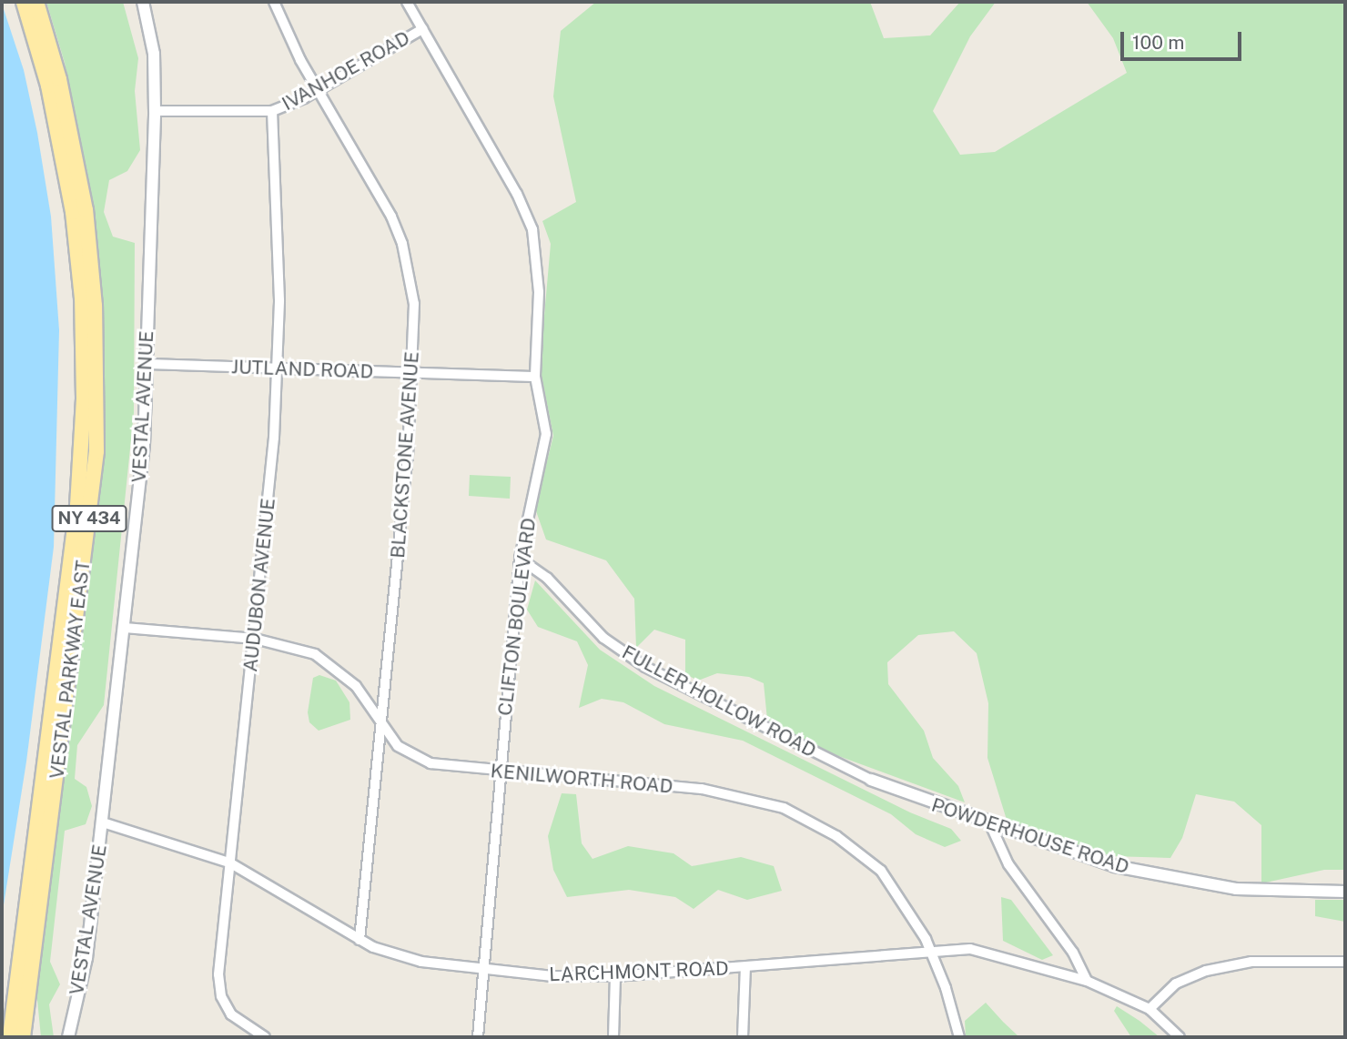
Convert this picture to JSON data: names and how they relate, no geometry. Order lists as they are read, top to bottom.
{
  "streets": {
    "main road": ["NY 434", "VESTAL PARKWAY EAST"],
    "street": [
      "IVANHOE ROAD",
      "JUTLAND ROAD",
      "VESTAL AVENUE",
      "BLACKSTONE AVENUE",
      "AUDUBON AVENUE",
      "CLIFTON BOULEVARD",
      "FULLER HOLLOW ROAD",
      "KENILWORTH ROAD",
      "POWDERHOUSE ROAD",
      "LARCHMONT ROAD"
    ]
  },
  "crossings": [
    ["IVANHOE ROAD", "VESTAL AVENUE"],
    ["IVANHOE ROAD", "BLACKSTONE AVENUE"],
    ["IVANHOE ROAD", "AUDUBON AVENUE"],
    ["IVANHOE ROAD", "CLIFTON BOULEVARD"],
    ["JUTLAND ROAD", "VESTAL AVENUE"],
    ["JUTLAND ROAD", "BLACKSTONE AVENUE"],
    ["JUTLAND ROAD", "AUDUBON AVENUE"],
    ["JUTLAND ROAD", "CLIFTON BOULEVARD"],
    ["VESTAL AVENUE", "KENILWORTH ROAD"],
    ["VESTAL AVENUE", "LARCHMONT ROAD"],
    ["BLACKSTONE AVENUE", "KENILWORTH ROAD"],
    ["BLACKSTONE AVENUE", "LARCHMONT ROAD"],
    ["AUDUBON AVENUE", "KENILWORTH ROAD"],
    ["AUDUBON AVENUE", "LARCHMONT ROAD"],
    ["CLIFTON BOULEVARD", "FULLER HOLLOW ROAD"],
    ["CLIFTON BOULEVARD", "KENILWORTH ROAD"],
    ["CLIFTON BOULEVARD", "LARCHMONT ROAD"],
    ["FULLER HOLLOW ROAD", "POWDERHOUSE ROAD"],
    ["KENILWORTH ROAD", "LARCHMONT ROAD"]
  ],
  "scale_bar": "100 m"
}
